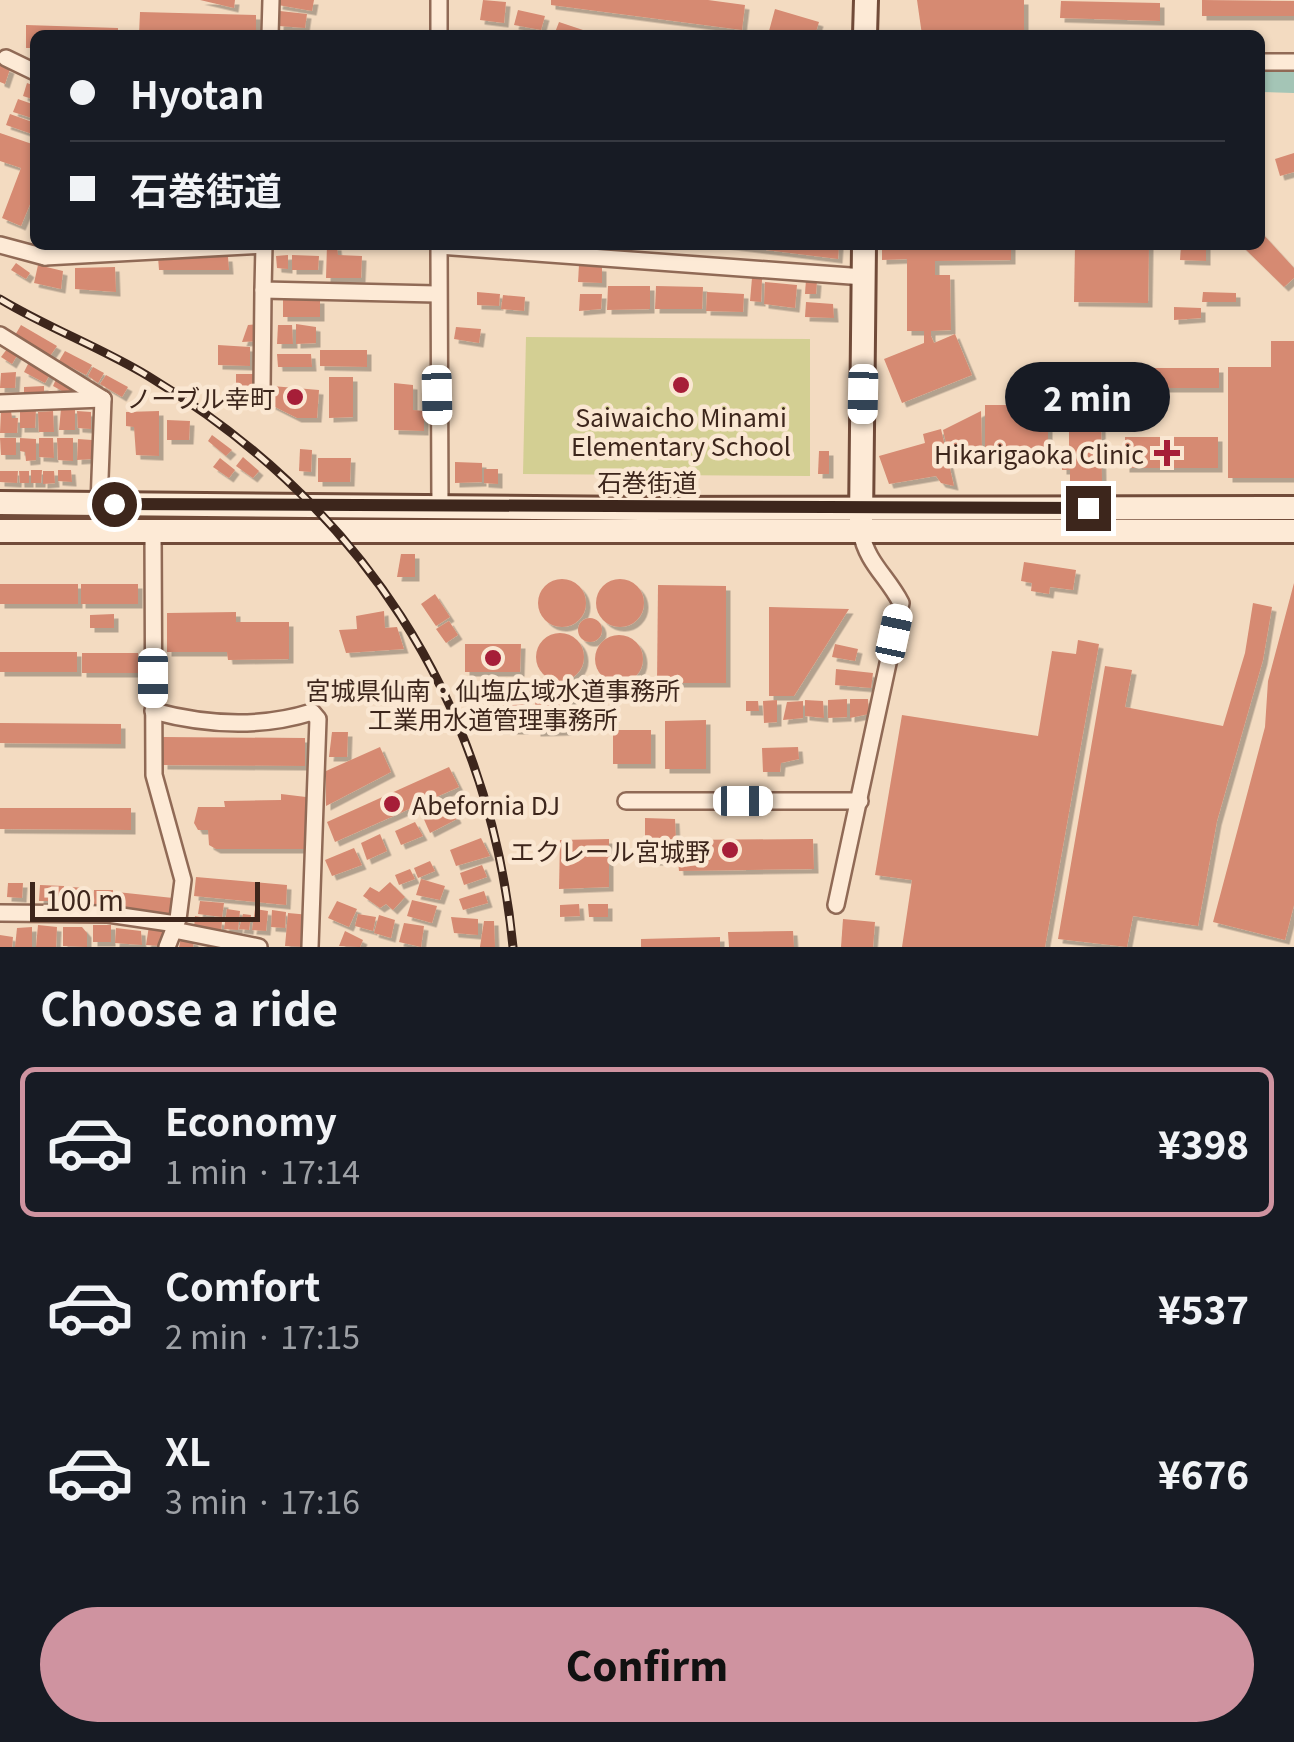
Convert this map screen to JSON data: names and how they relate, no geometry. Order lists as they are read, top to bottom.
{
  "streets": {
    "street": ["石巻街道"]
  },
  "places": {
    "other": [
      "Saiwaicho Minami Elementary School",
      "ノーブル幸町",
      "宮城県仙南・仙塩広域水道事務所 工業用水道管理事務所",
      "Abefornia DJ",
      "エクレール宮城野"
    ],
    "health": ["Hikarigaoka Clinic"]
  },
  "scale_bar": "100 m",
  "page": {
    "banner": ["Hyotan", "石巻街道"],
    "bubble": "2 min",
    "scale": "100 m",
    "heading": "Choose a ride",
    "list": [
      {
        "name": "Economy",
        "note": "1 min · 17:14",
        "value": "¥398"
      },
      {
        "name": "Comfort",
        "note": "2 min · 17:15",
        "value": "¥537"
      },
      {
        "name": "XL",
        "note": "3 min · 17:16",
        "value": "¥676"
      }
    ],
    "buttons": "Confirm"
  }
}
